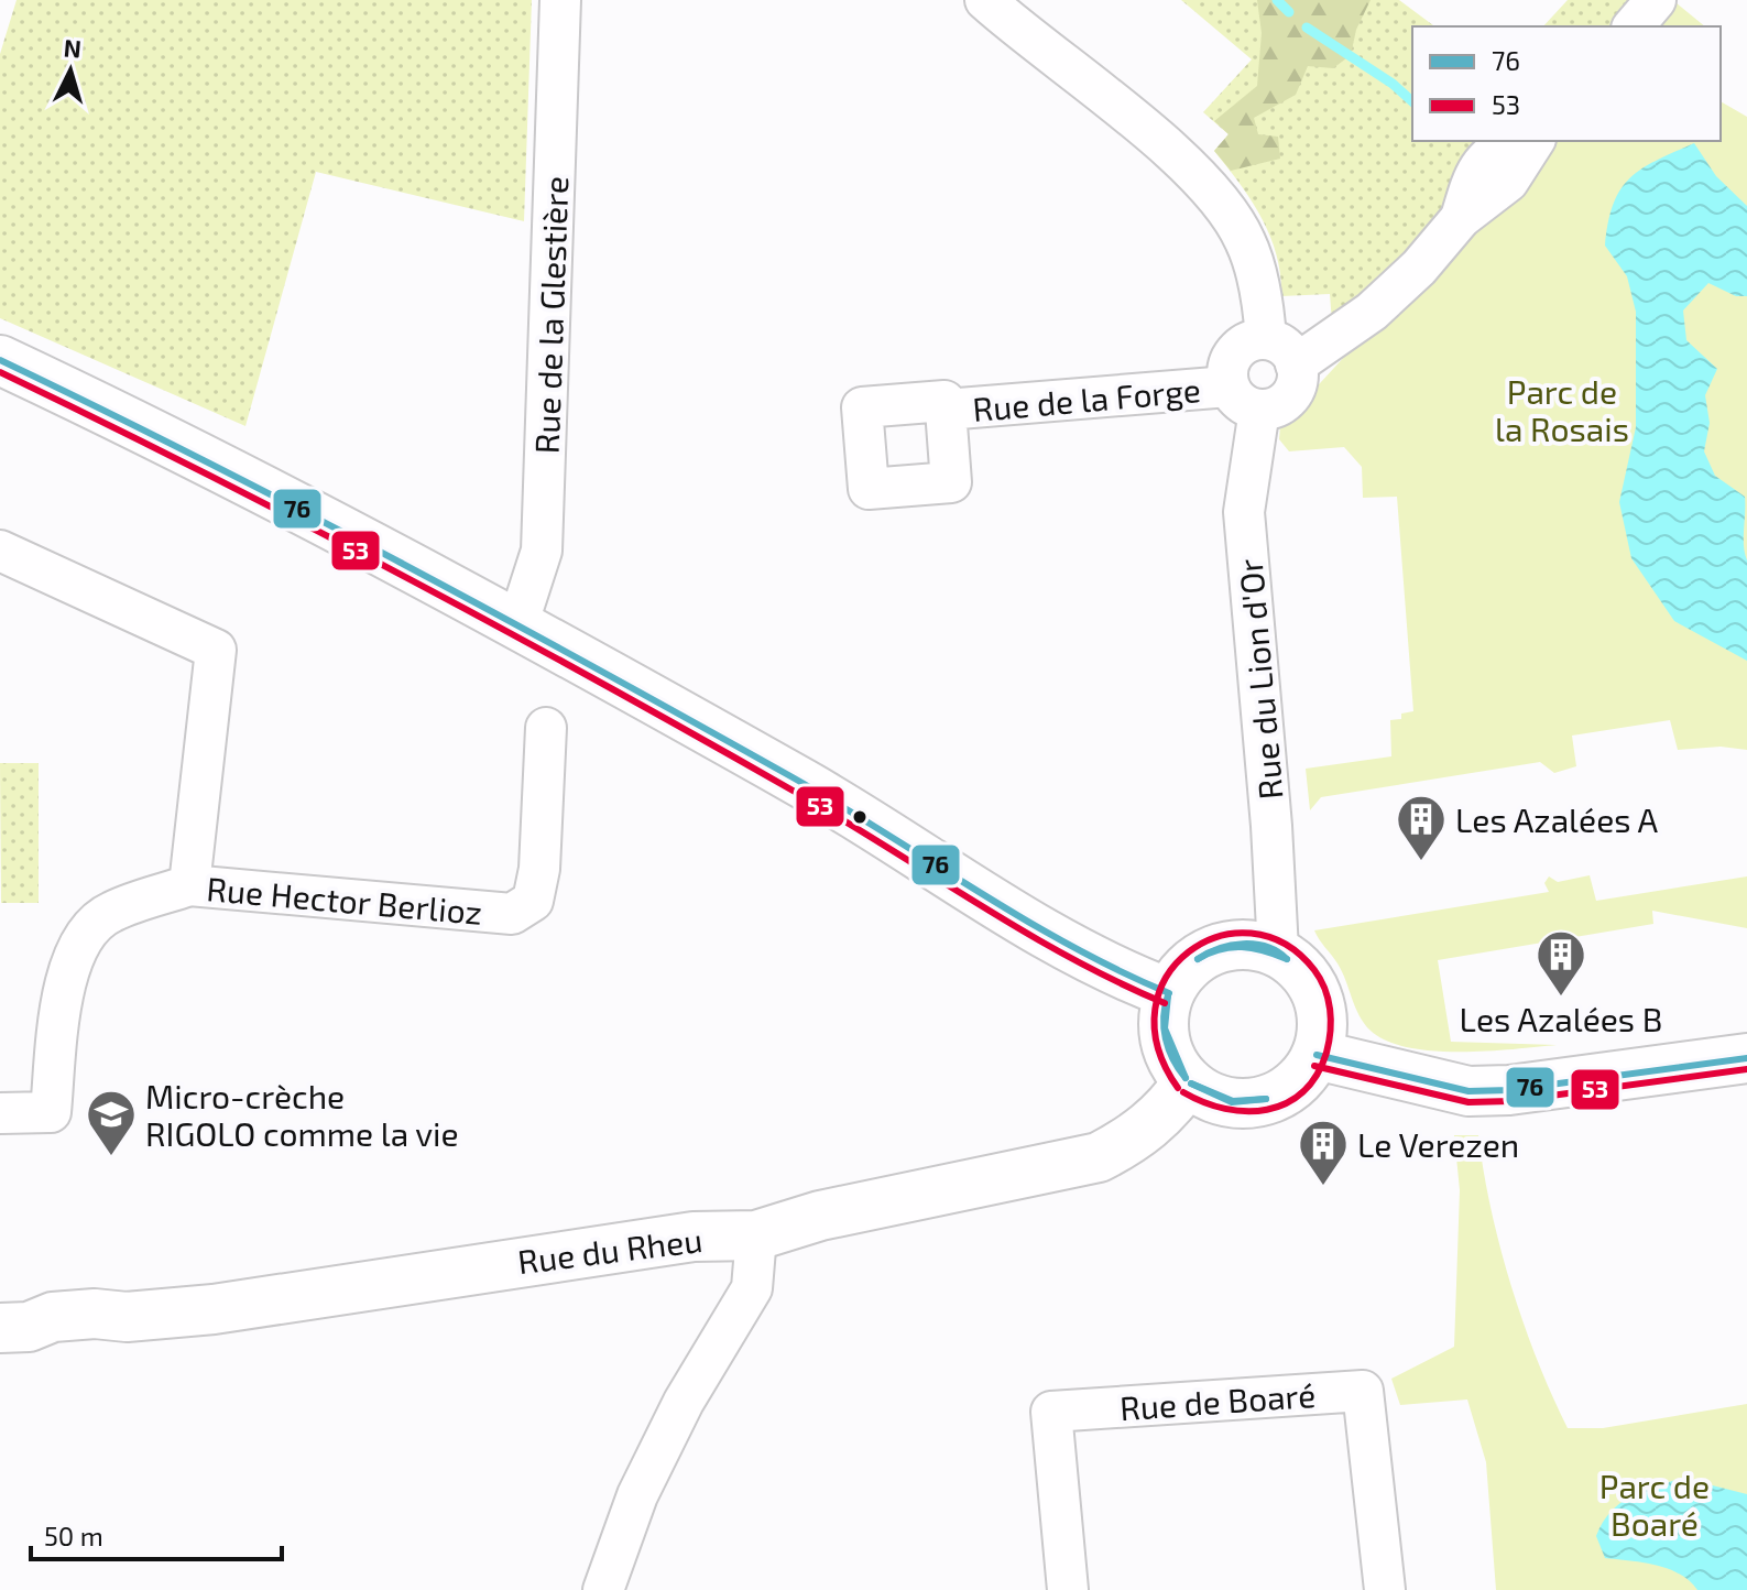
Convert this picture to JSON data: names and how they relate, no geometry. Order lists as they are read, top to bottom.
{
  "streets": {
    "main road": ["Rue du Rheu"],
    "street": [
      "Rue de la Glestière",
      "Rue de la Forge",
      "Rue du Lion d'Or",
      "Rue Hector Berlioz",
      "Rue de Boaré"
    ]
  },
  "crossings": [
    ["Rue de la Forge", "Rue du Lion d'Or"],
    ["Rue du Lion d'Or", "Rue du Rheu"]
  ],
  "parks": ["Parc de la Rosais", "Parc de Boaré"],
  "places": {
    "building": ["Les Azalées A", "Les Azalées B", "Le Verezen"],
    "school or university": ["Micro-crèche RIGOLO comme la vie"]
  },
  "lines": ["transit line 76", "transit line 53"],
  "legend": ["76", "53"],
  "scale_bar": "50 m",
  "north": "top"
}
